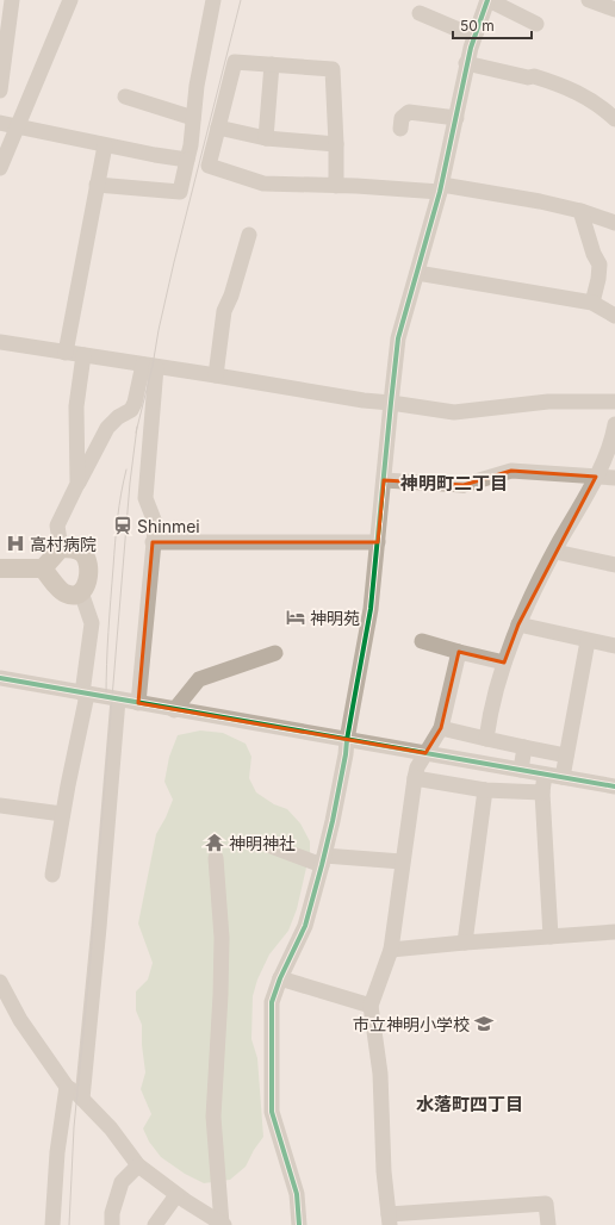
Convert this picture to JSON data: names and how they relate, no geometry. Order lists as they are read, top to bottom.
{
  "districts": ["神明町二丁目", "水落町四丁目"],
  "places": {
    "station": ["Shinmei"],
    "hospital": ["高村病院"],
    "hotel": ["神明苑"],
    "temple": ["神明神社"],
    "school or university": ["市立神明小学校"]
  },
  "scale_bar": "50 m"
}
